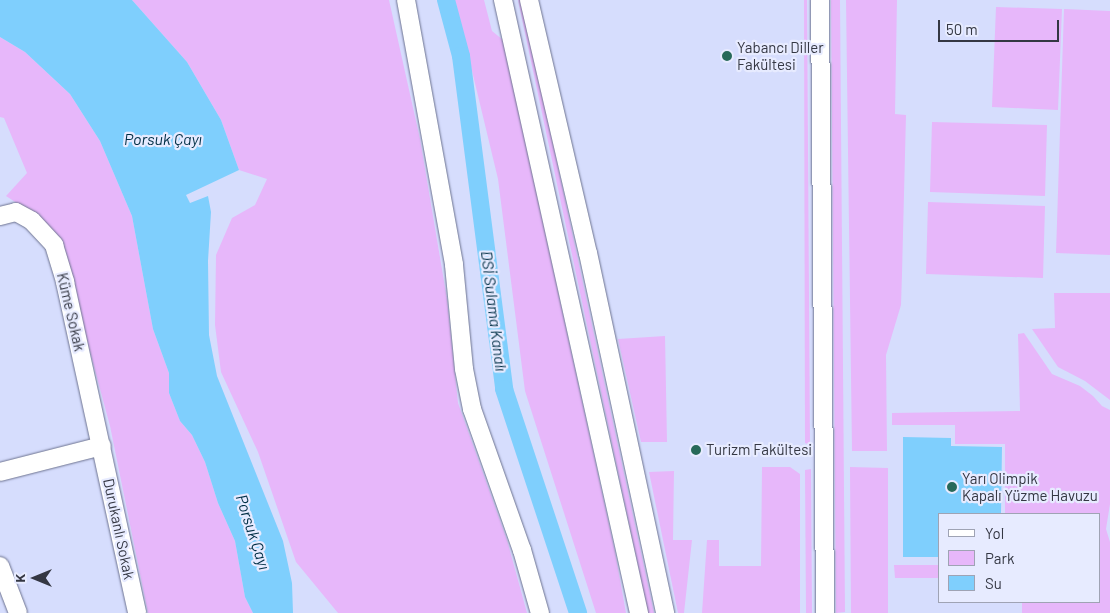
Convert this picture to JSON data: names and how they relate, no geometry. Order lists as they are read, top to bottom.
{
  "streets": {
    "street": ["Küme Sokak", "Durukanlı Sokak"]
  },
  "crossings": [
    ["Küme Sokak", "Durukanlı Sokak"]
  ],
  "water": ["Porsuk Çayı", "DSİ Sulama Kanalı"],
  "places": ["Yabancı Diller Fakültesi", "Turizm Fakültesi", "Yarı Olimpik Kapalı Yüzme Havuzu"],
  "legend": ["Yol", "Park", "Su"],
  "scale_bar": "50 m",
  "north": "left"
}
